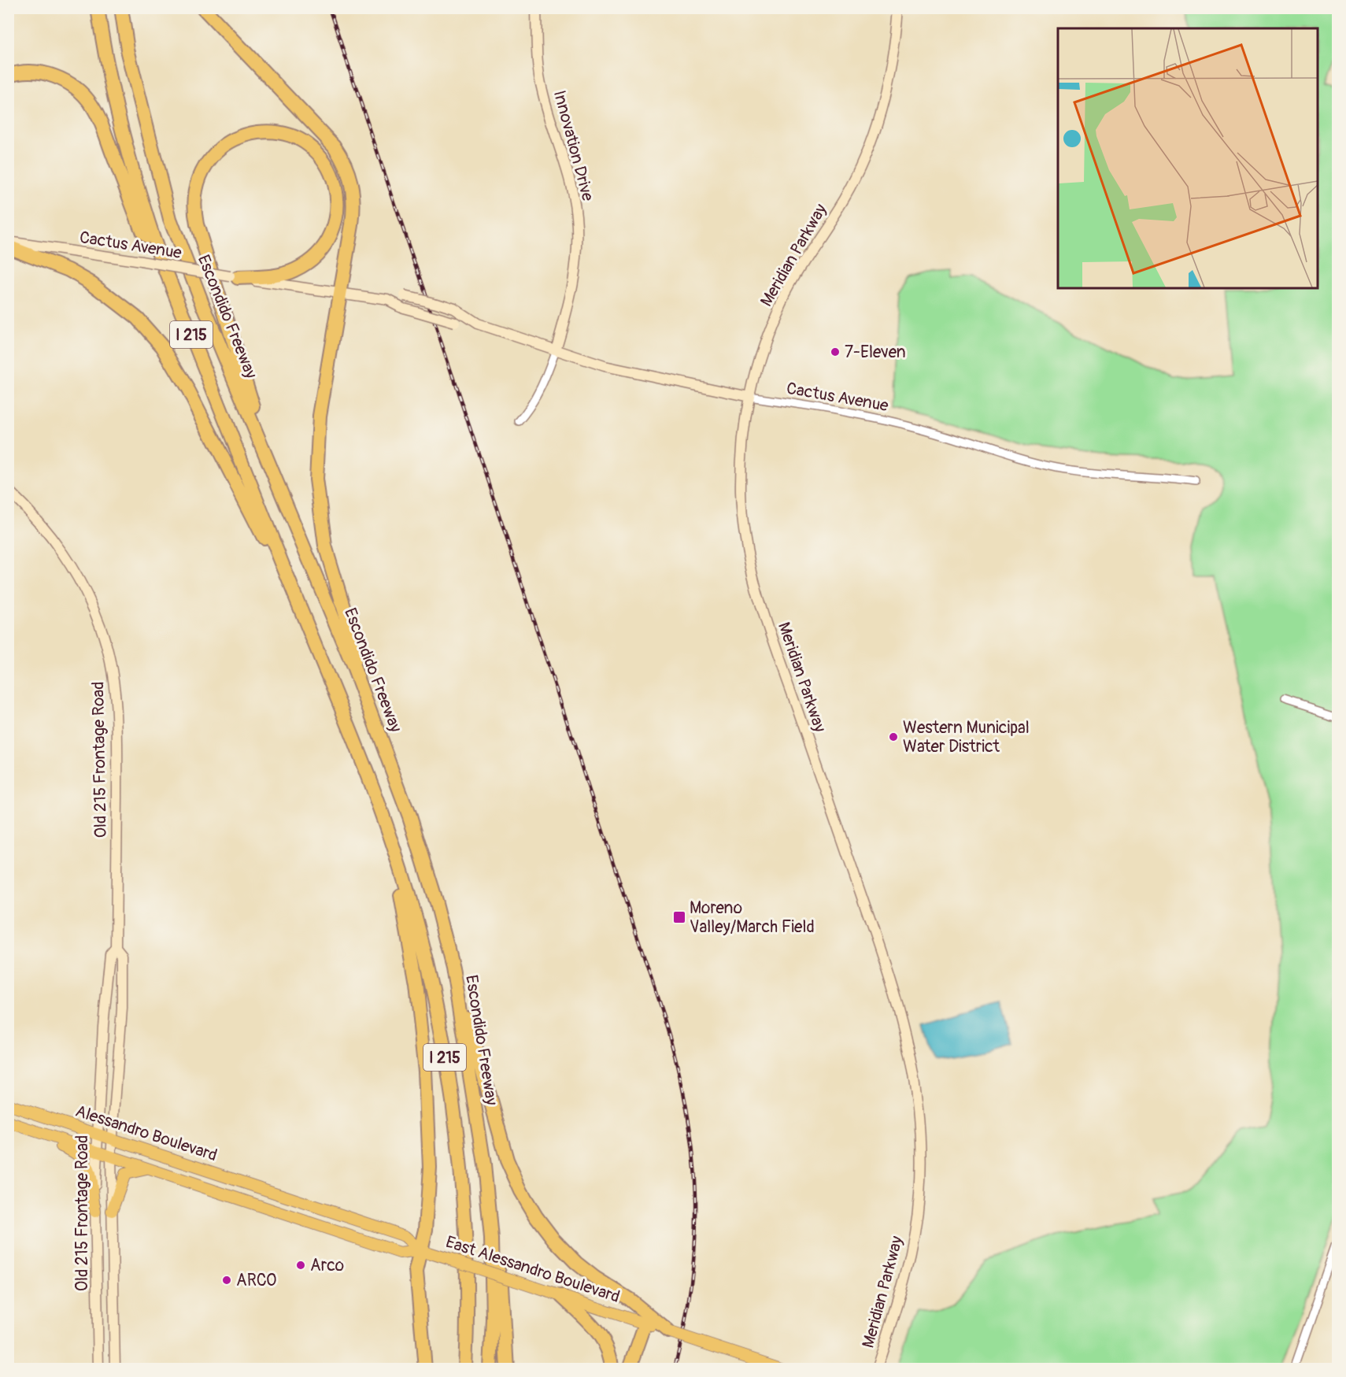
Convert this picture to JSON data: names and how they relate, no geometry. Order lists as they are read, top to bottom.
{
  "streets": {
    "highway": ["Escondido Freeway", "I 215"],
    "main road": [
      "Innovation Drive",
      "Cactus Avenue",
      "Meridian Parkway",
      "Old 215 Frontage Road",
      "Alessandro Boulevard",
      "East Alessandro Boulevard"
    ]
  },
  "crossings": [
    ["Innovation Drive", "Cactus Avenue"],
    ["Cactus Avenue", "Meridian Parkway"],
    ["Old 215 Frontage Road", "Alessandro Boulevard"],
    ["Alessandro Boulevard", "East Alessandro Boulevard"]
  ],
  "places": {
    "other": [
      "7-Eleven",
      "Western Municipal Water District",
      "Arco",
      "ARCO"
    ],
    "transit": ["Moreno Valley/March Field"]
  }
}
